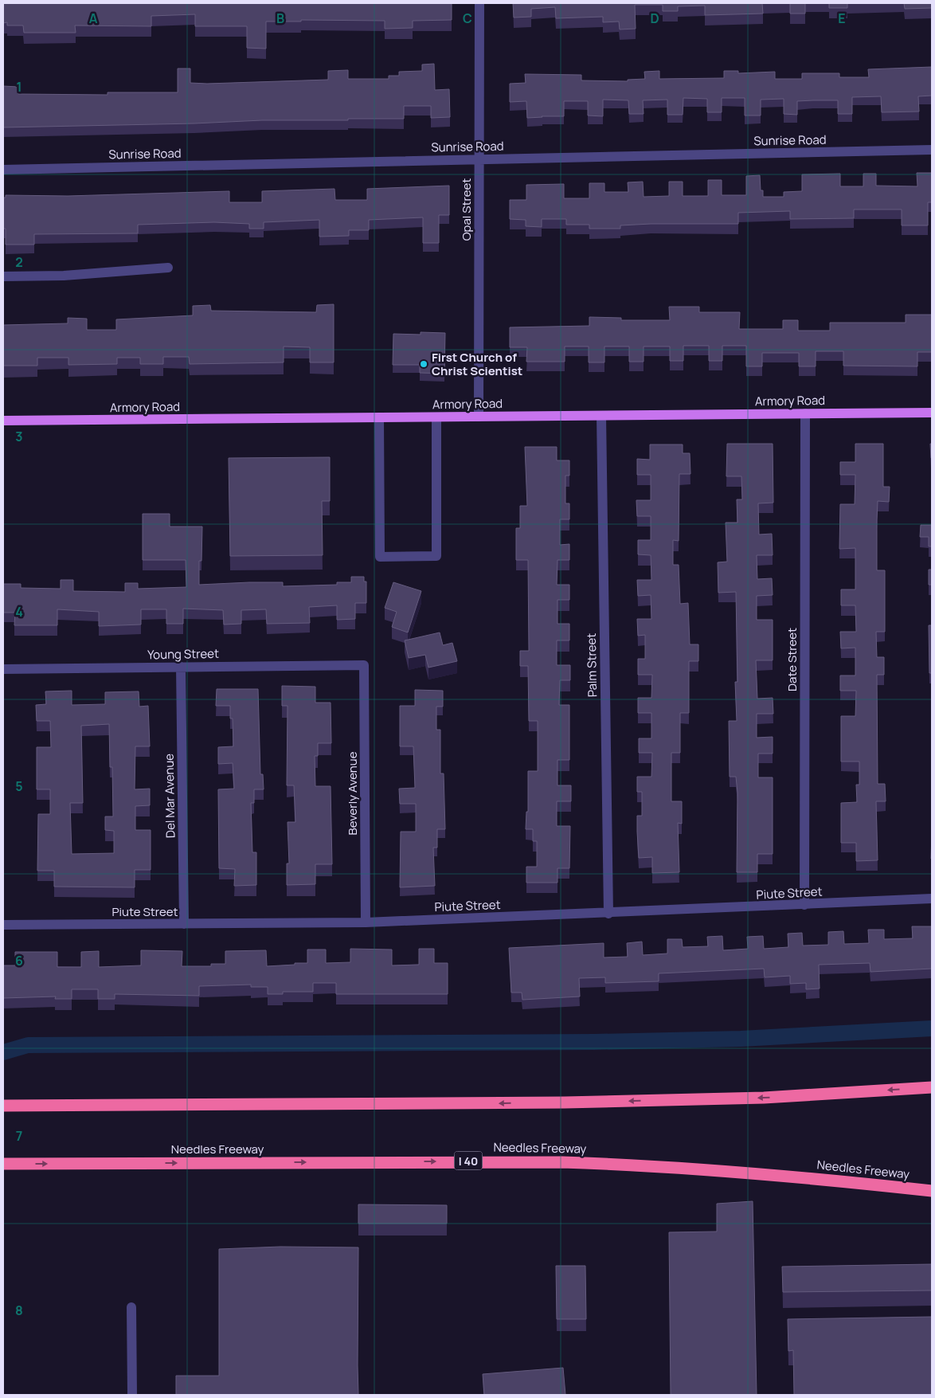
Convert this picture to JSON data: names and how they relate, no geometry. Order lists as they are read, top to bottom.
{
  "streets": {
    "highway": ["Needles Freeway", "I 40"],
    "main road": ["Armory Road"],
    "street": [
      "Sunrise Road",
      "Opal Street",
      "Young Street",
      "Date Street",
      "Palm Street",
      "Beverly Avenue",
      "Del Mar Avenue",
      "Piute Street"
    ]
  },
  "crossings": [
    ["Sunrise Road", "Opal Street"],
    ["Opal Street", "Armory Road"],
    ["Armory Road", "Date Street"],
    ["Armory Road", "Palm Street"],
    ["Young Street", "Beverly Avenue"],
    ["Young Street", "Del Mar Avenue"],
    ["Date Street", "Piute Street"],
    ["Palm Street", "Piute Street"],
    ["Beverly Avenue", "Piute Street"],
    ["Del Mar Avenue", "Piute Street"]
  ],
  "places": ["First Church of Christ Scientist"],
  "grid": {
    "columns": [
      "A",
      "B",
      "C",
      "D",
      "E"
    ],
    "rows": [
      "1",
      "2",
      "3",
      "4",
      "5",
      "6",
      "7",
      "8"
    ]
  }
}
